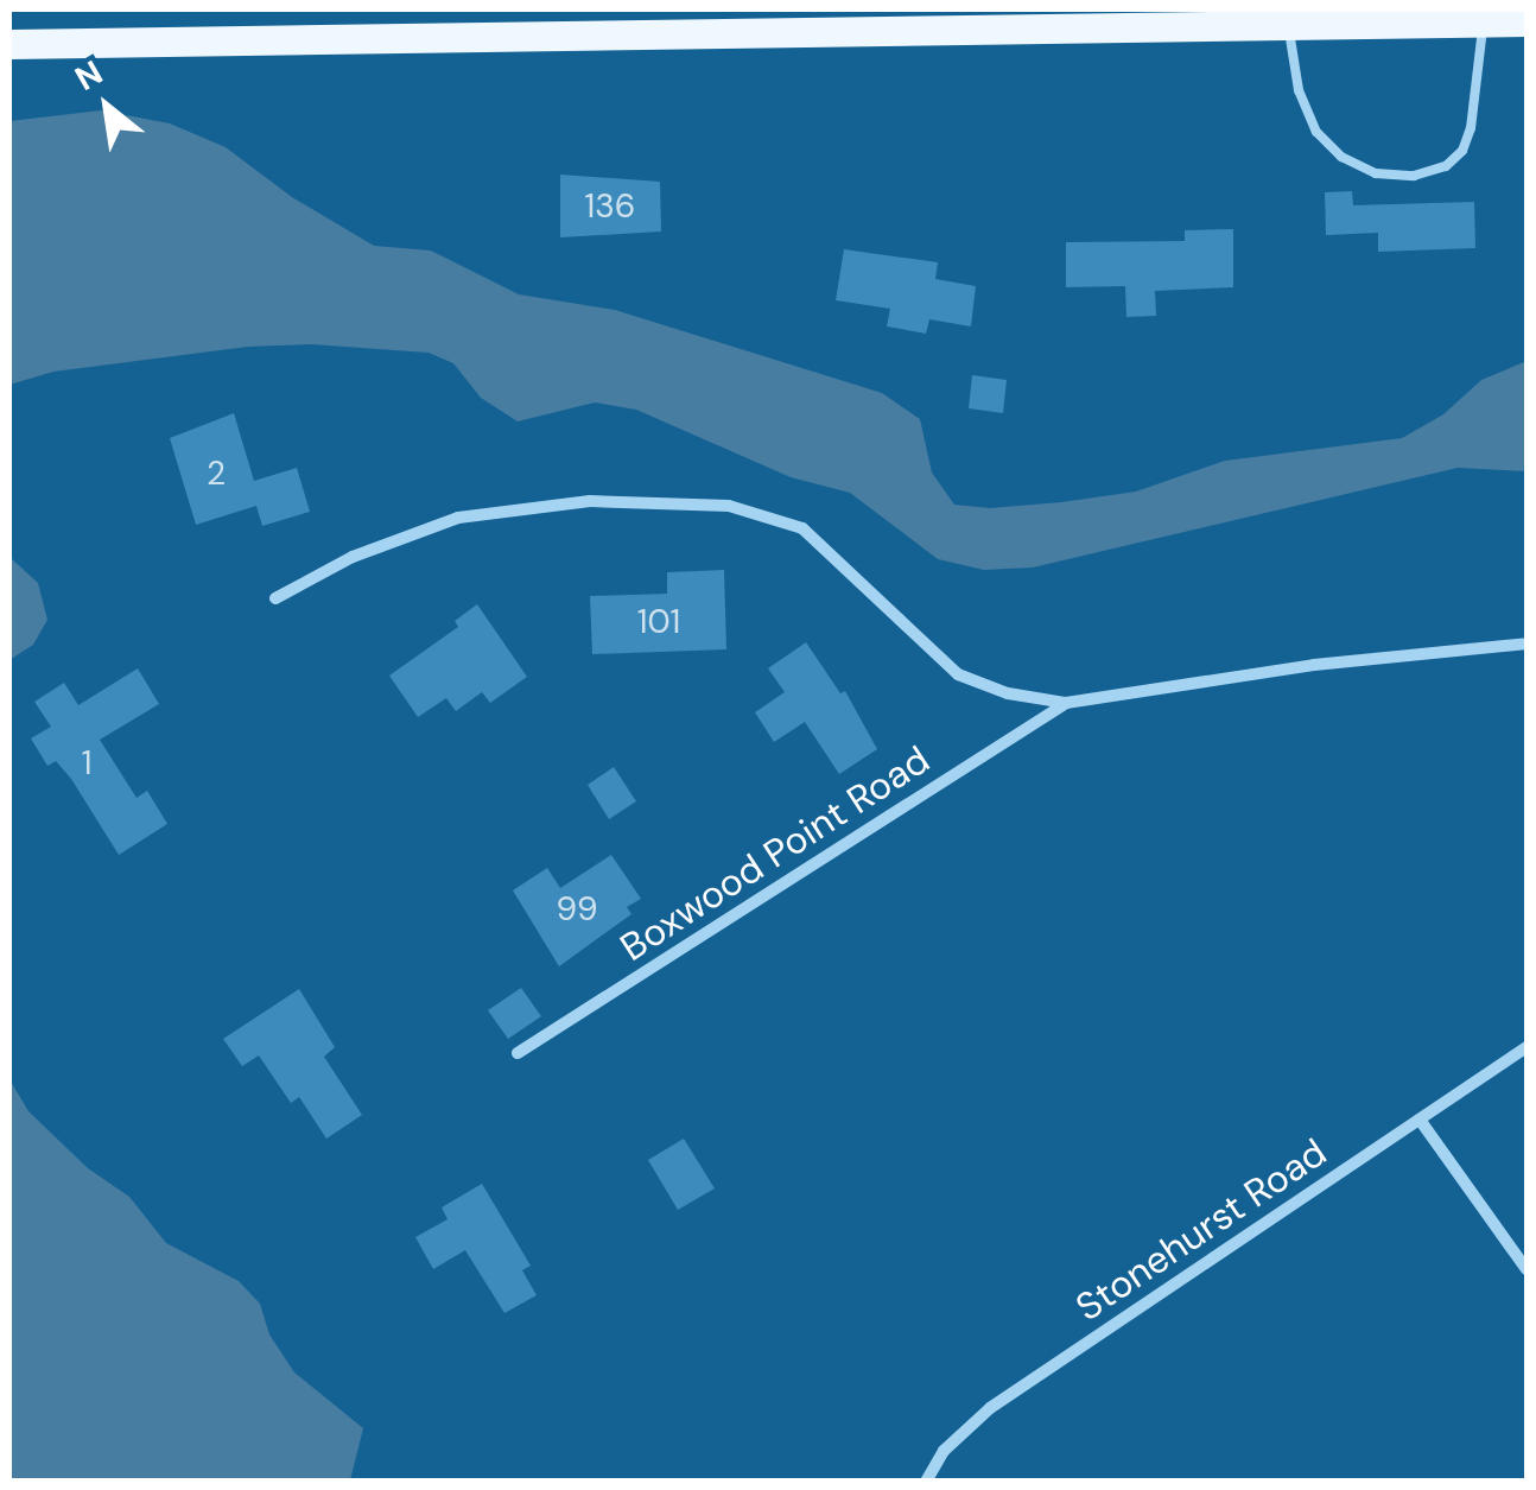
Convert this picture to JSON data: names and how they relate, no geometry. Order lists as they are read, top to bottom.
{
  "streets": {
    "street": ["Boxwood Point Road", "Stonehurst Road"]
  },
  "house_numbers": [
    "136",
    "2",
    "101",
    "1",
    "99"
  ],
  "north": "top left"
}
